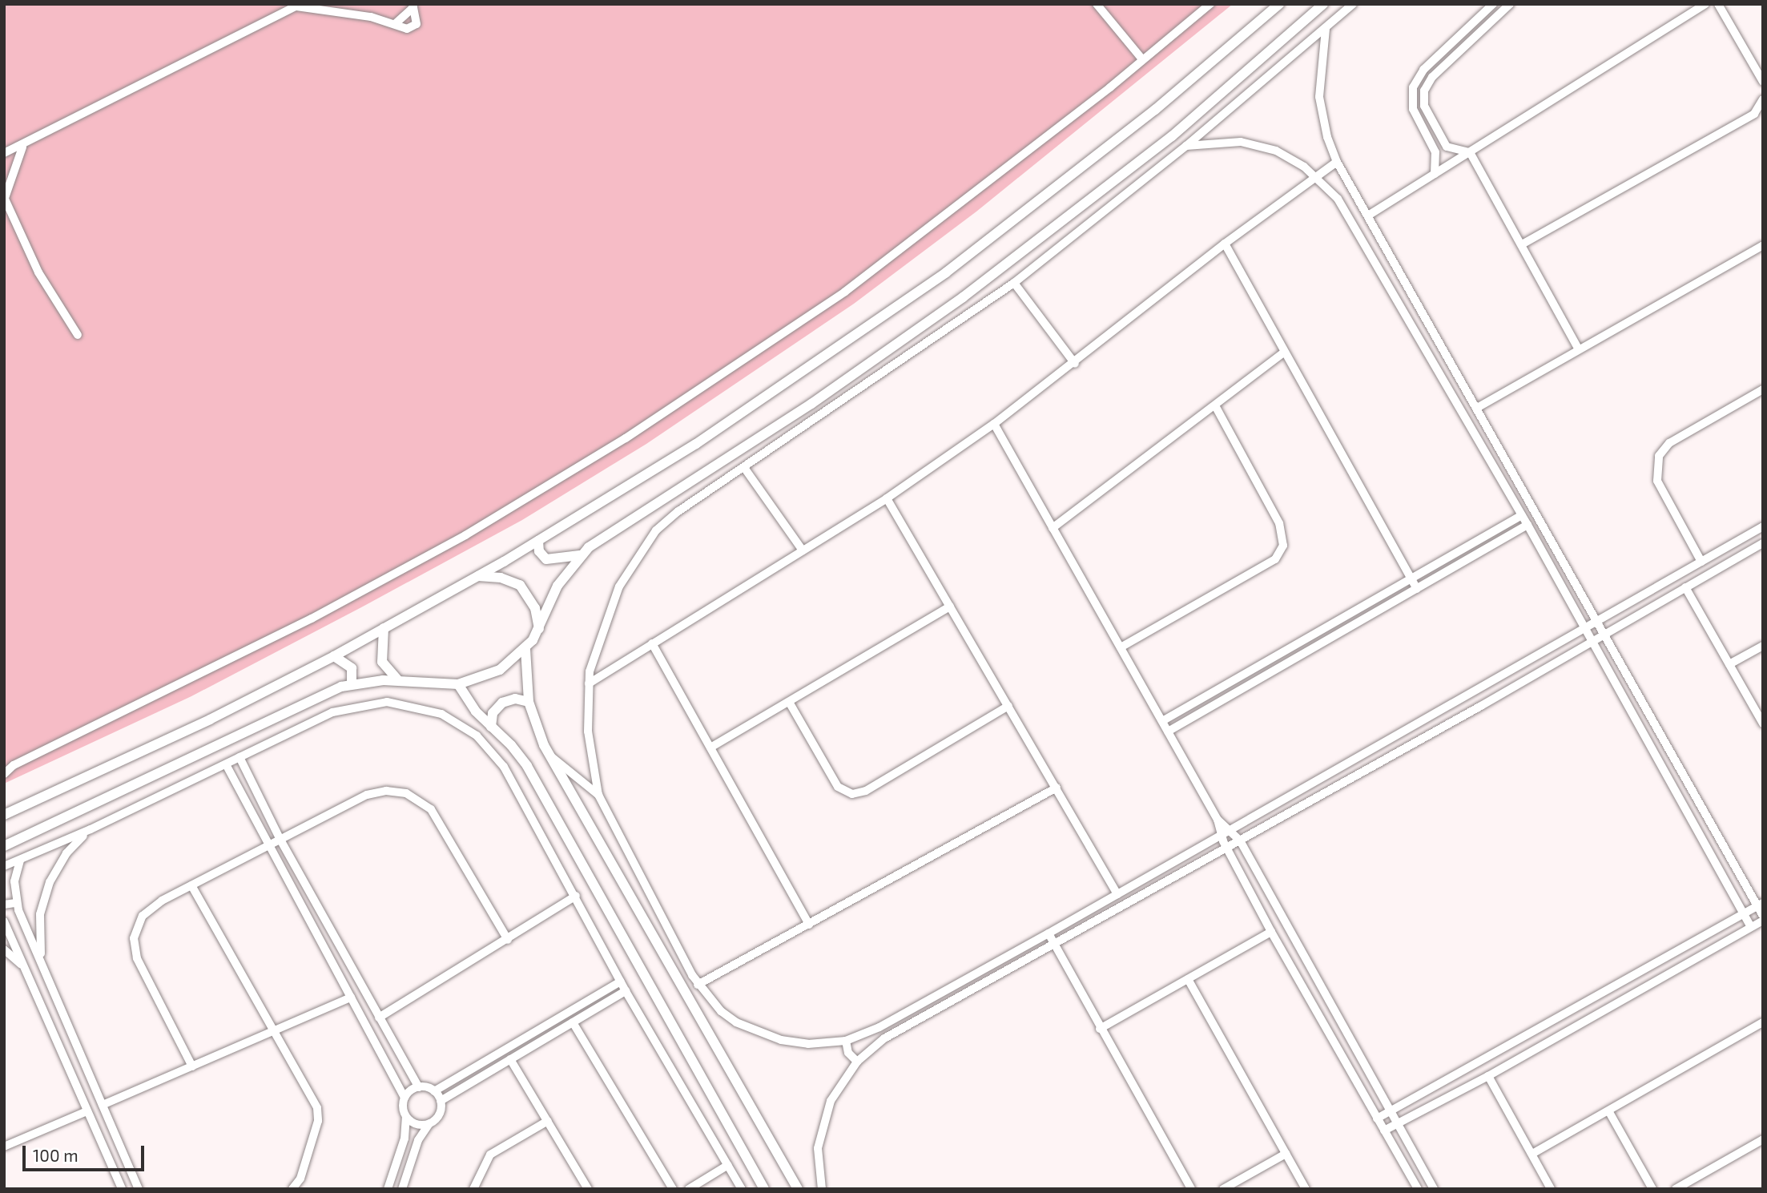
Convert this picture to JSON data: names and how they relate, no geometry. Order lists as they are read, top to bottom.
{
  "scale_bar": "100 m"
}
